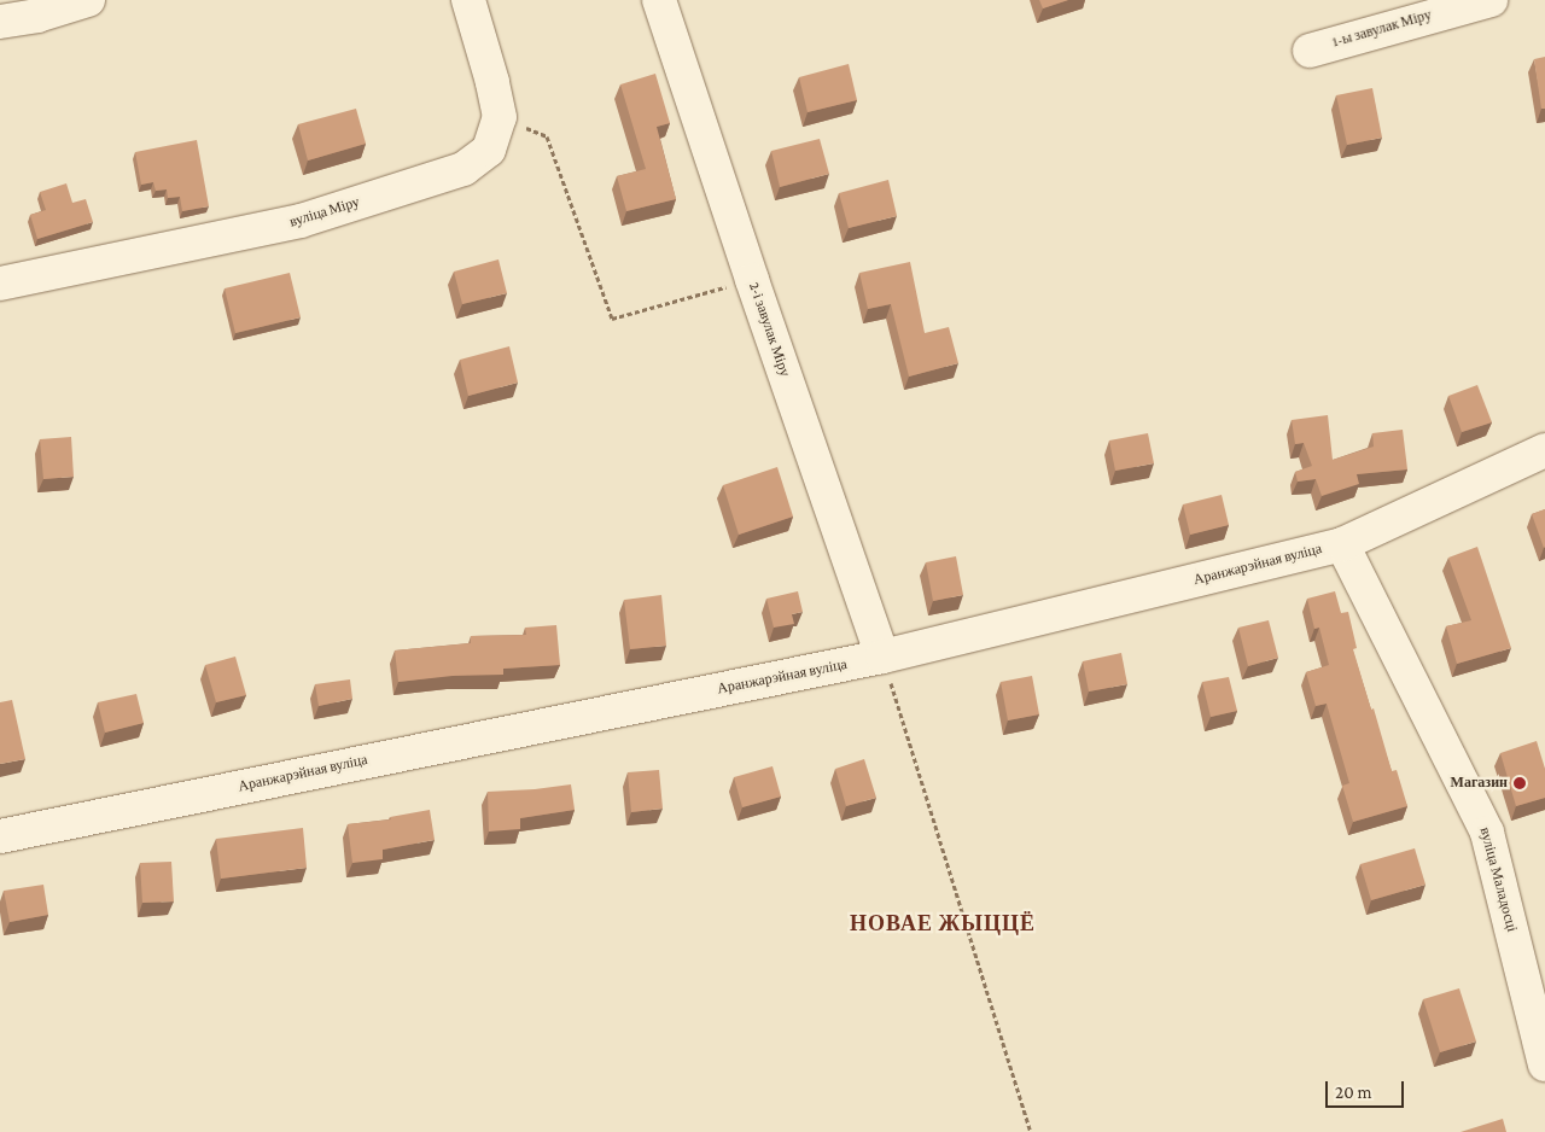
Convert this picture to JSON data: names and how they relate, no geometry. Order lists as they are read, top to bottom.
{
  "streets": {
    "street": [
      "1-ы завулак Міру",
      "вуліца Міру",
      "2-і завулак Міру",
      "Аранжарэйная вуліца",
      "вуліца Маладосці"
    ]
  },
  "crossings": [
    ["2-і завулак Міру", "Аранжарэйная вуліца"],
    ["Аранжарэйная вуліца", "вуліца Маладосці"]
  ],
  "districts": ["НОВАЕ ЖЫЦЦЁ"],
  "places": ["Магазин"],
  "scale_bar": "20 m"
}
